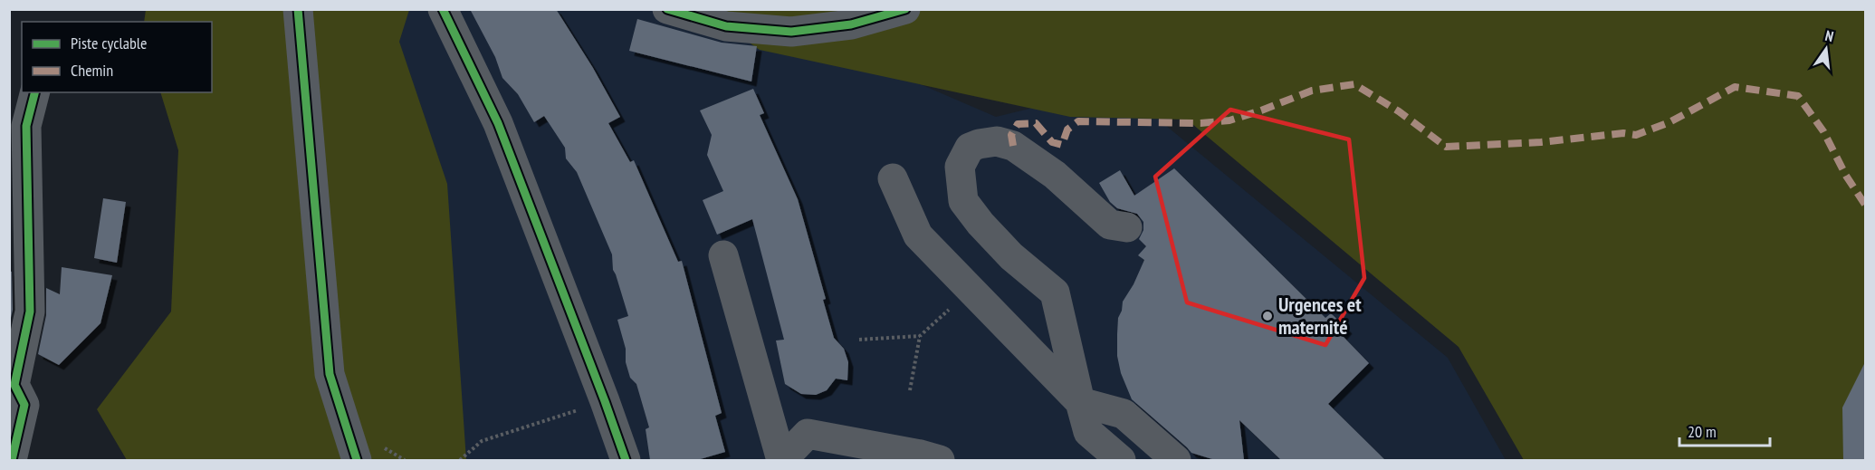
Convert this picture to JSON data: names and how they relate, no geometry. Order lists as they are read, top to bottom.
{
  "places": ["Urgences et maternité"],
  "legend": ["Piste cyclable", "Chemin"],
  "scale_bar": "20 m",
  "north": "top"
}
